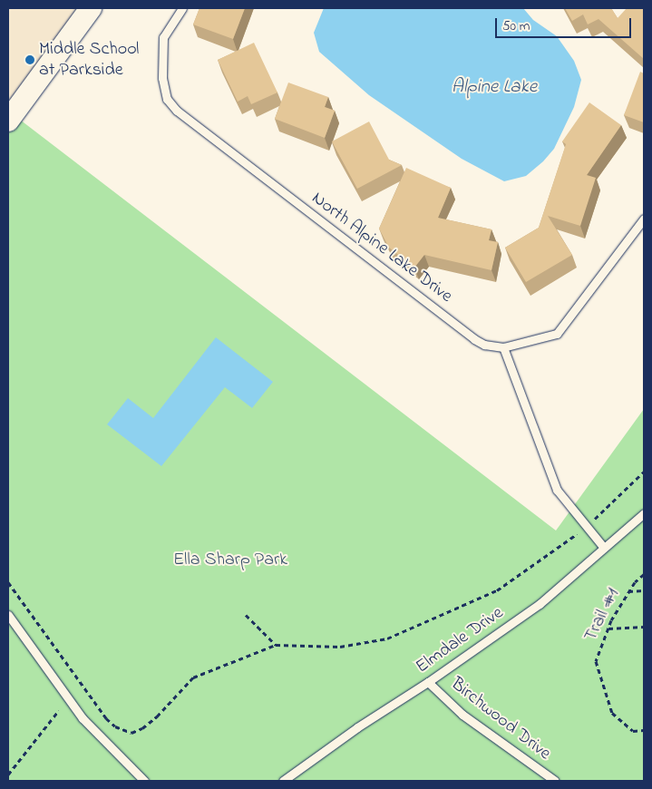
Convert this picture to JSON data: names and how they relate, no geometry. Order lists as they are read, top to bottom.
{
  "streets": {
    "lane": ["North Alpine Lake Drive", "Elmdale Drive", "Birchwood Drive"],
    "path": ["Trail #1"]
  },
  "crossings": [
    ["Elmdale Drive", "Birchwood Drive"]
  ],
  "water": ["Alpine Lake"],
  "parks": ["Ella Sharp Park"],
  "places": ["Middle School at Parkside"],
  "scale_bar": "50 m"
}
